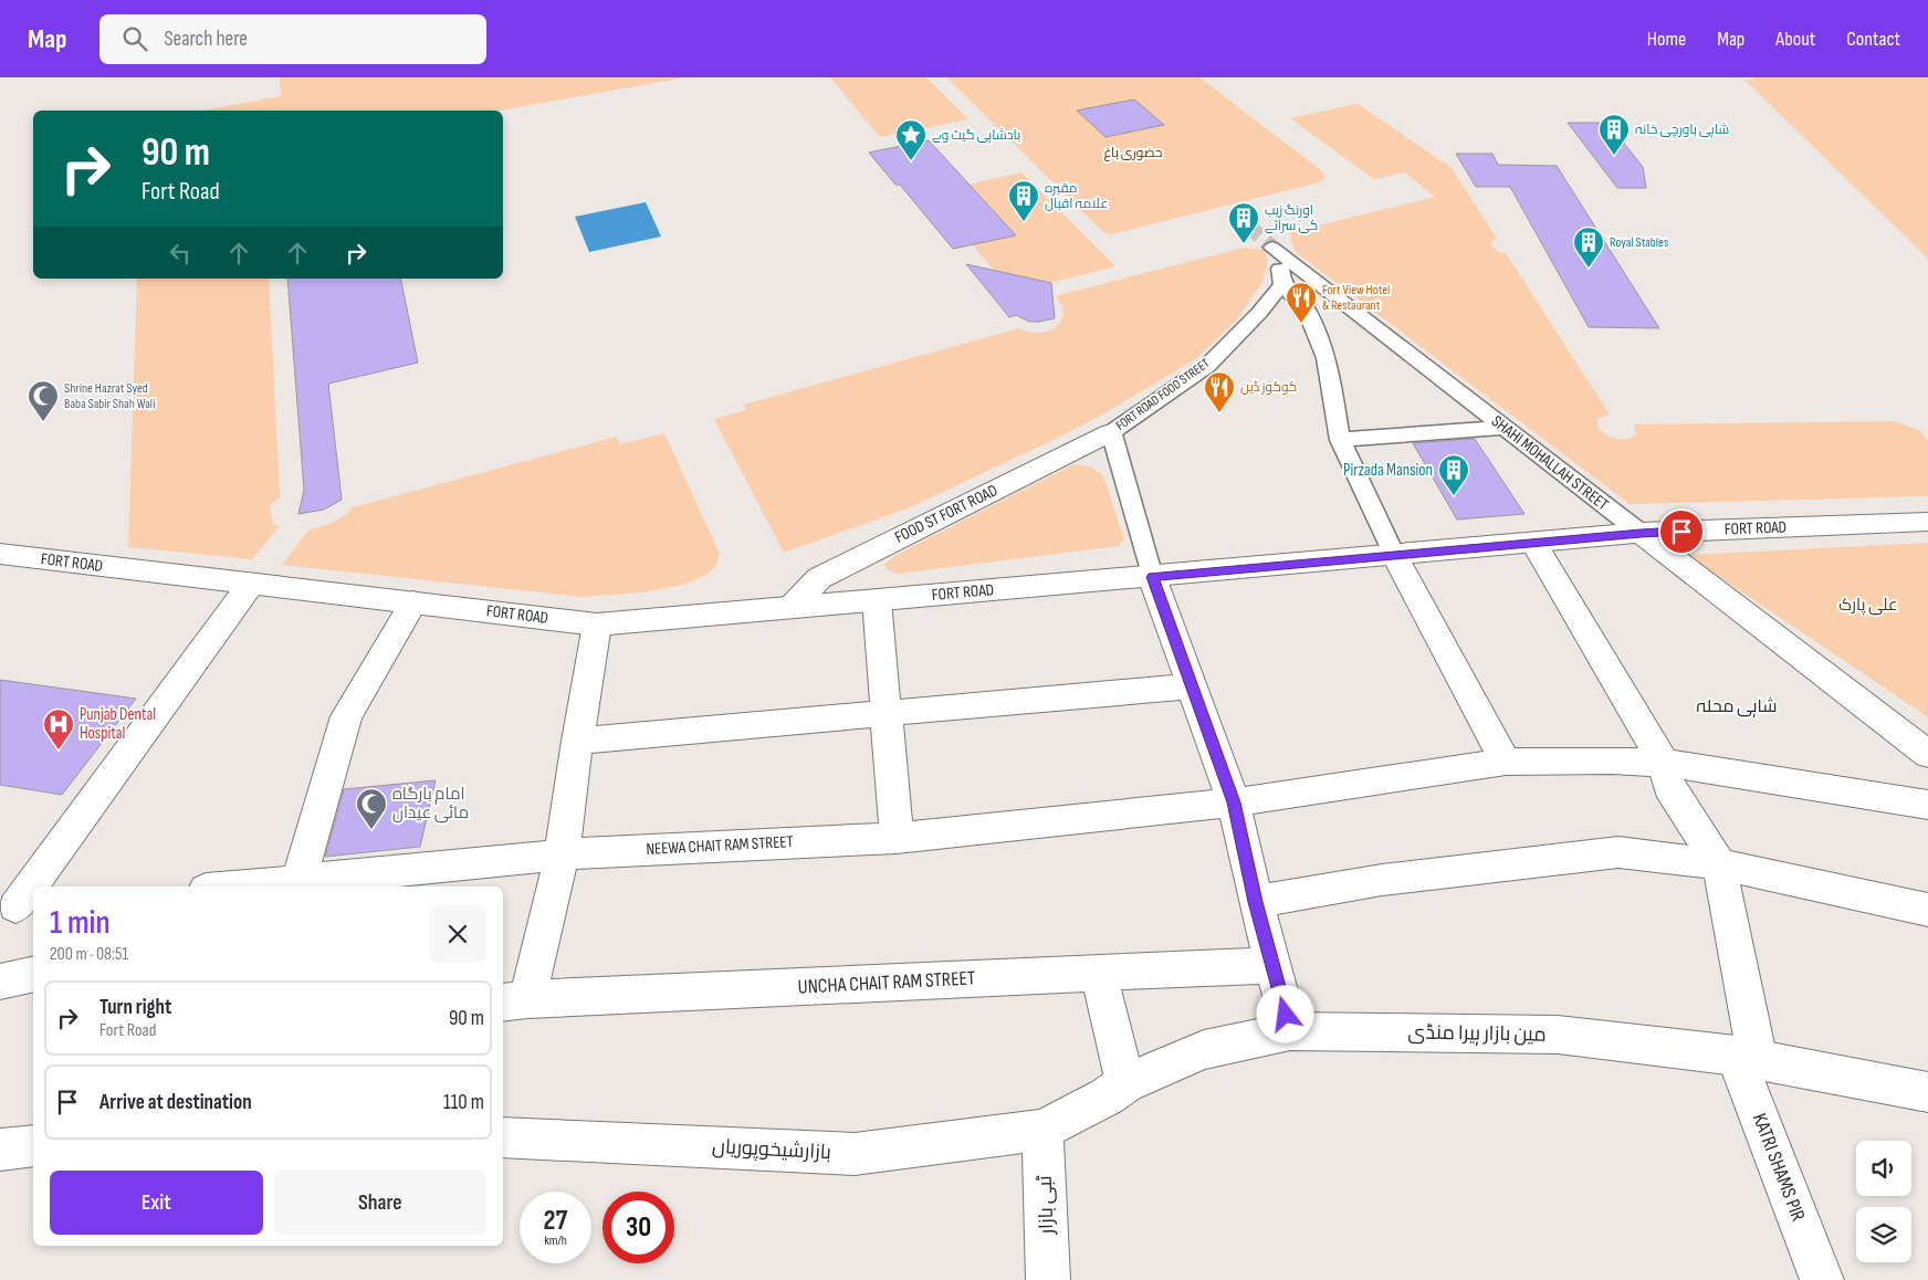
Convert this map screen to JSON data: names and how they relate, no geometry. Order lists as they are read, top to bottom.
{
  "streets": {
    "street": [
      "FORT ROAD FOOD STREET",
      "SHAHI MOHALLAH STREET",
      "FOOD ST FORT ROAD",
      "FORT ROAD",
      "NEEWA CHAIT RAM STREET",
      "UNCHA CHAIT RAM STREET",
      "مین بازار ہیرا منڈی",
      "بازارشیخوپوریاں",
      "KATRI SHAMS PIR",
      "ٹبی بازار"
    ]
  },
  "crossings": [
    ["FORT ROAD FOOD STREET", "SHAHI MOHALLAH STREET"],
    ["FORT ROAD FOOD STREET", "FOOD ST FORT ROAD"],
    ["SHAHI MOHALLAH STREET", "FORT ROAD"],
    ["FOOD ST FORT ROAD", "FORT ROAD"],
    ["مین بازار ہیرا منڈی", "بازارشیخوپوریاں"],
    ["مین بازار ہیرا منڈی", "KATRI SHAMS PIR"],
    ["مین بازار ہیرا منڈی", "ٹبی بازار"],
    ["بازارشیخوپوریاں", "ٹبی بازار"]
  ],
  "districts": ["شاہی محلہ"],
  "parks": ["حضوری باغ", "علی پارک"],
  "places": {
    "building": [
      "شاہی باورچی خانہ",
      "مقبرہ علامہ اقبال",
      "اورنگ زیب کی سرائے",
      "Royal Stables",
      "Pirzada Mansion"
    ],
    "place": ["بادشاہی گیٹ وے"],
    "restaurant": ["Fort View Hotel & Restaurant", "کوکوز ڈین"],
    "mosque": ["Shrine Hazrat Syed Baba Sabir Shah Wali", "امام بارگاہ مائی عیداں"],
    "hospital": ["Punjab Dental Hospital"]
  },
  "page": {
    "header": "Map",
    "search": "Search here",
    "nav": [
      "Home",
      "Map",
      "About",
      "Contact"
    ],
    "turn": ["90 m", "Fort Road"],
    "heading": ["1 min", "200 m · 08:51"],
    "list": [
      {
        "name": "Turn right",
        "note": "Fort Road",
        "value": "90 m"
      },
      {
        "name": "Arrive at destination",
        "value": "110 m"
      }
    ],
    "buttons": ["Exit", "Share"],
    "speed": "27 km/h",
    "limit": "30"
  }
}
